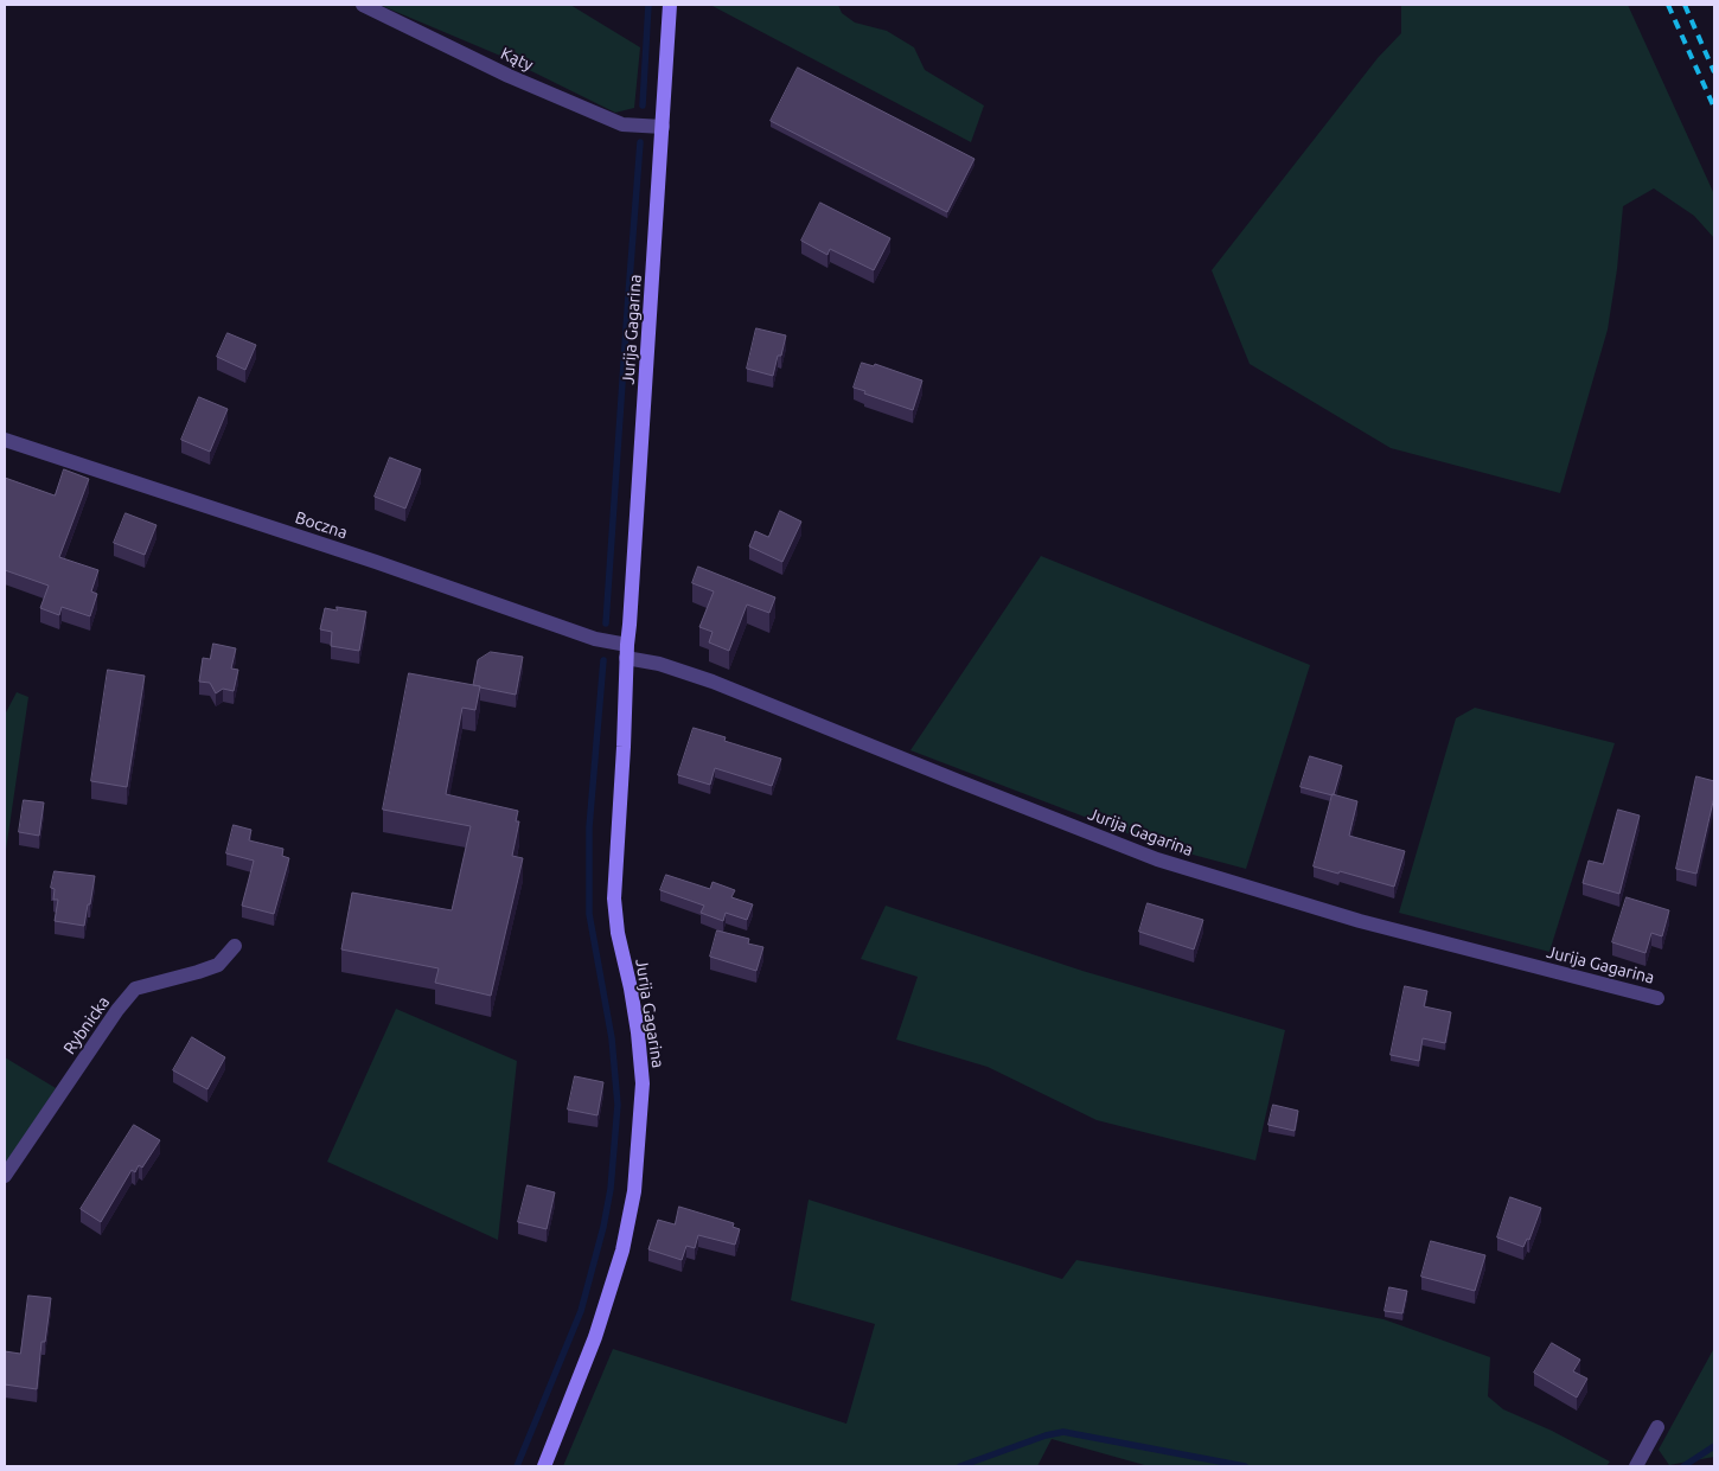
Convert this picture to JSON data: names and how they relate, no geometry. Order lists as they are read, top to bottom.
{
  "streets": {
    "street": [
      "Kąty",
      "Jurija Gagarina",
      "Boczna",
      "Rybnicka"
    ]
  },
  "crossings": [
    ["Kąty", "Jurija Gagarina"],
    ["Jurija Gagarina", "Boczna"]
  ]
}
